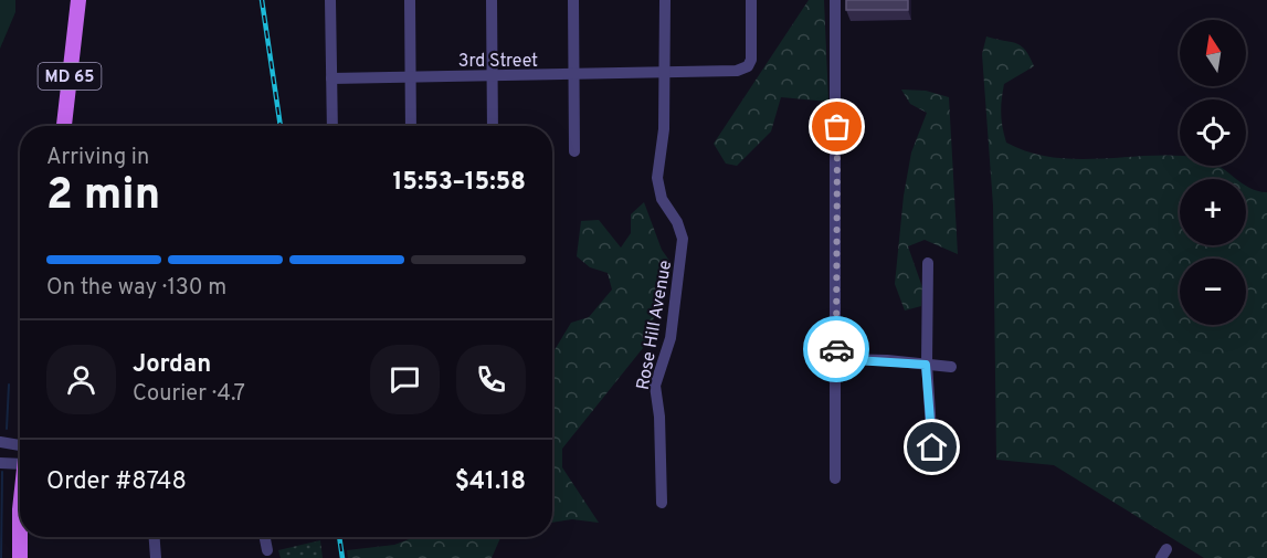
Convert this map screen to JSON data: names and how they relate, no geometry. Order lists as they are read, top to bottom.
{
  "streets": {
    "main road": ["MD 65"],
    "street": ["3rd Street", "Rose Hill Avenue"]
  },
  "crossings": [
    ["3rd Street", "Rose Hill Avenue"]
  ],
  "north": "top",
  "page": {
    "map_buttons": ["+", "−"],
    "heading": ["2 min", "Arriving in", "15:53–15:58"],
    "panel": [
      "Jordan",
      "Courier · 4.7",
      "Order #8748",
      "$41.18"
    ],
    "bar": "On the way · 130 m"
  }
}
